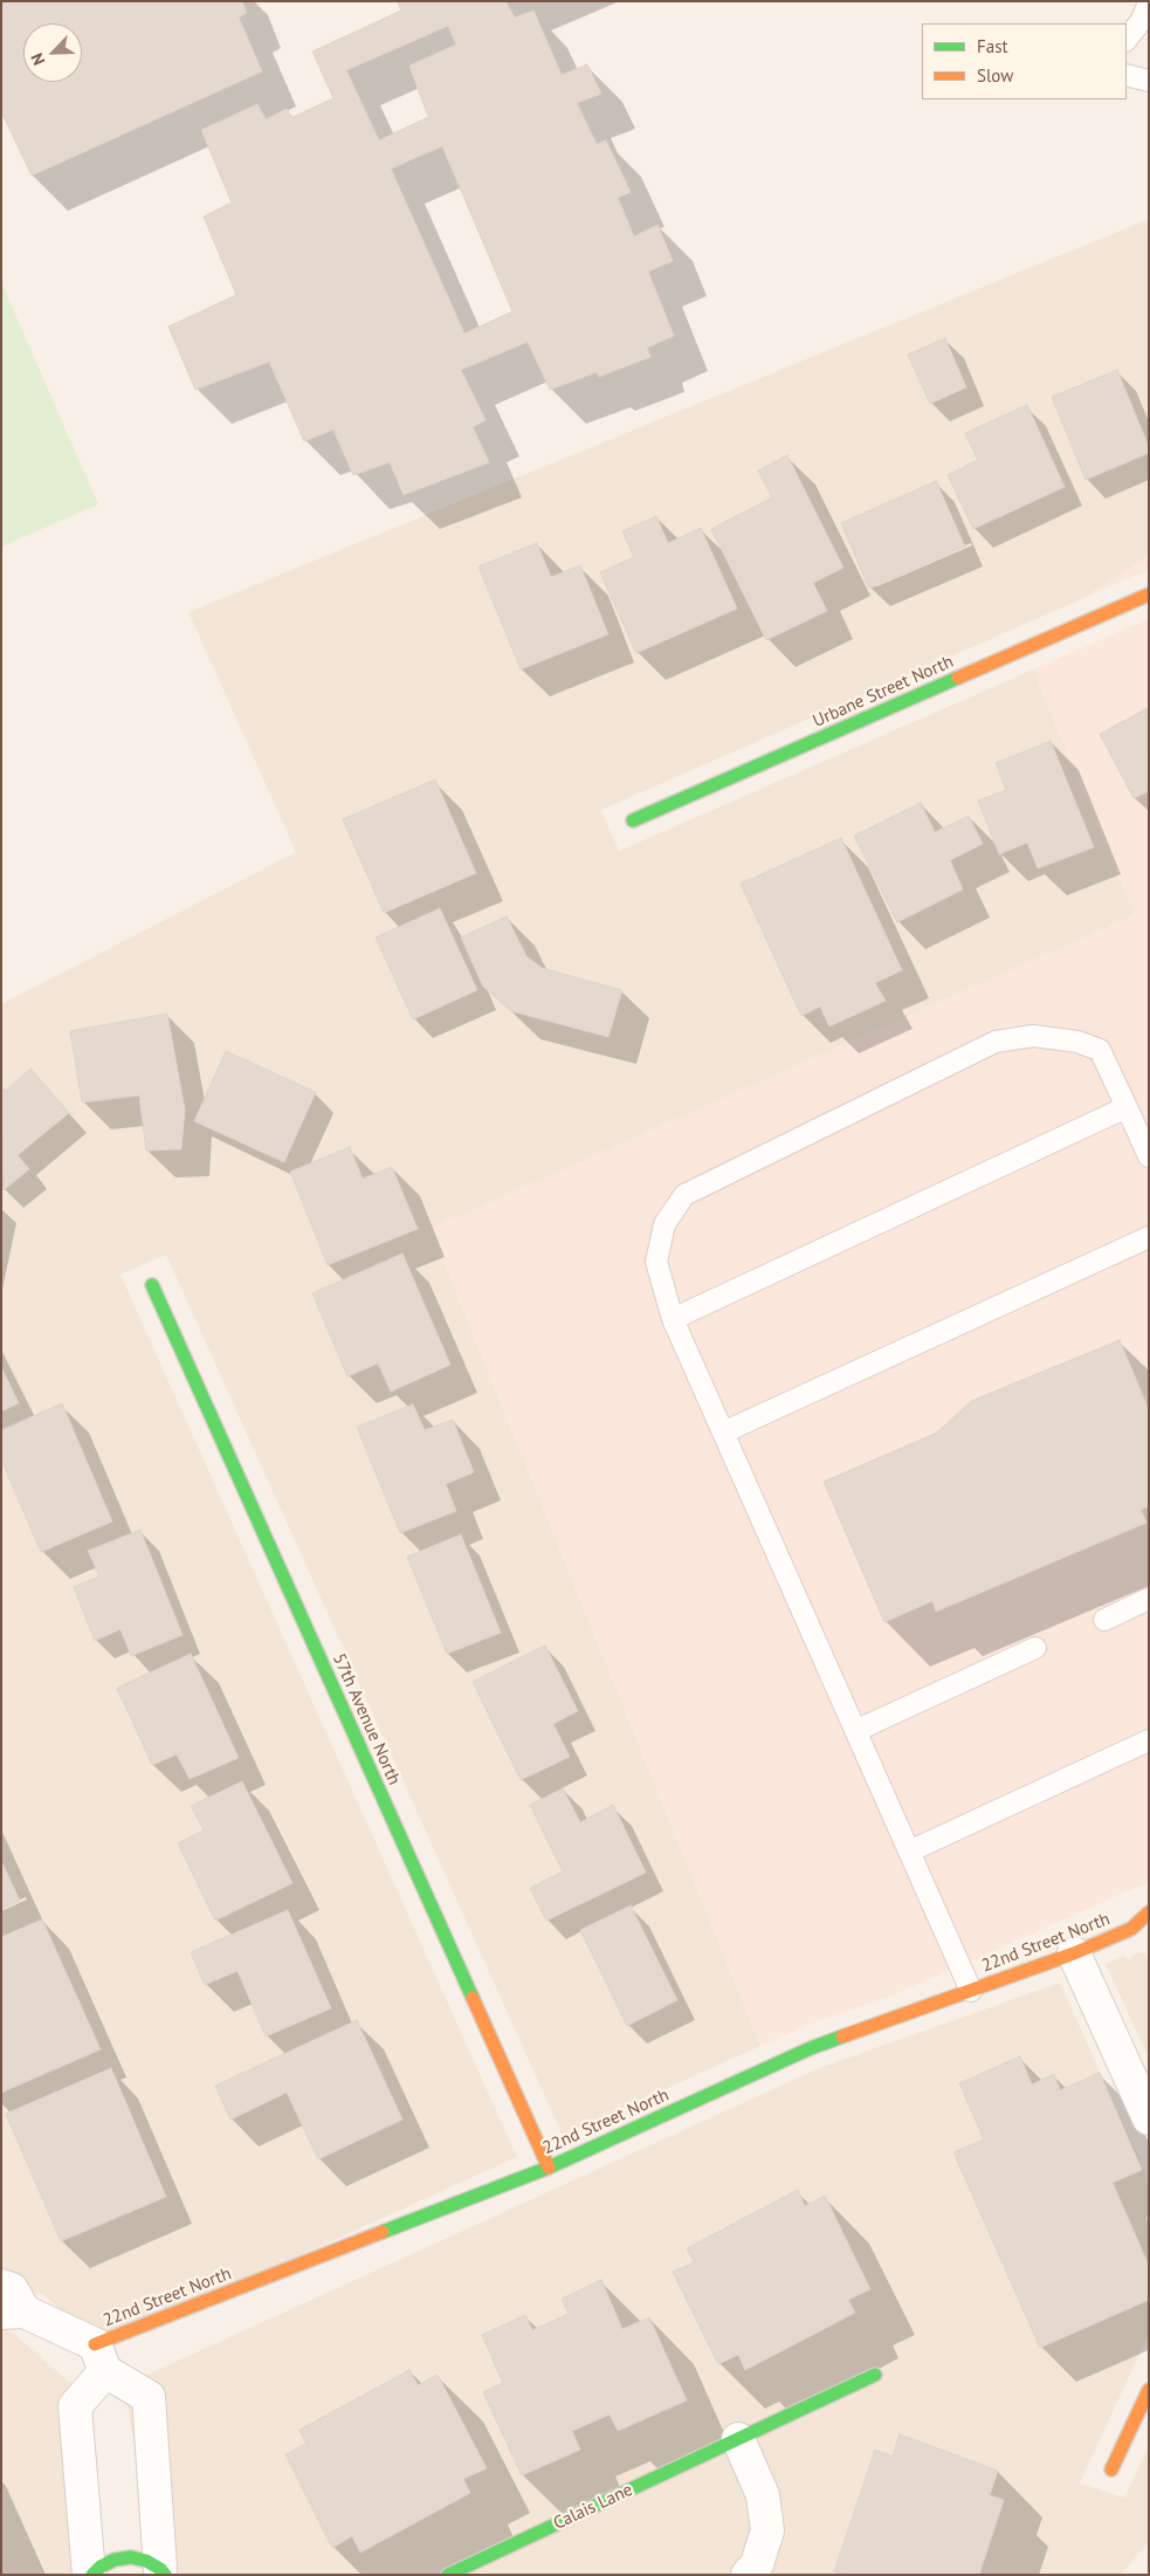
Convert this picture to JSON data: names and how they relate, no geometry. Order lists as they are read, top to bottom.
{
  "streets": {
    "street": [
      "Urbane Street North",
      "57th Avenue North",
      "22nd Street North",
      "Calais Lane"
    ]
  },
  "crossings": [
    ["57th Avenue North", "22nd Street North"]
  ],
  "legend": ["Fast", "Slow"],
  "north": "bottom left"
}
